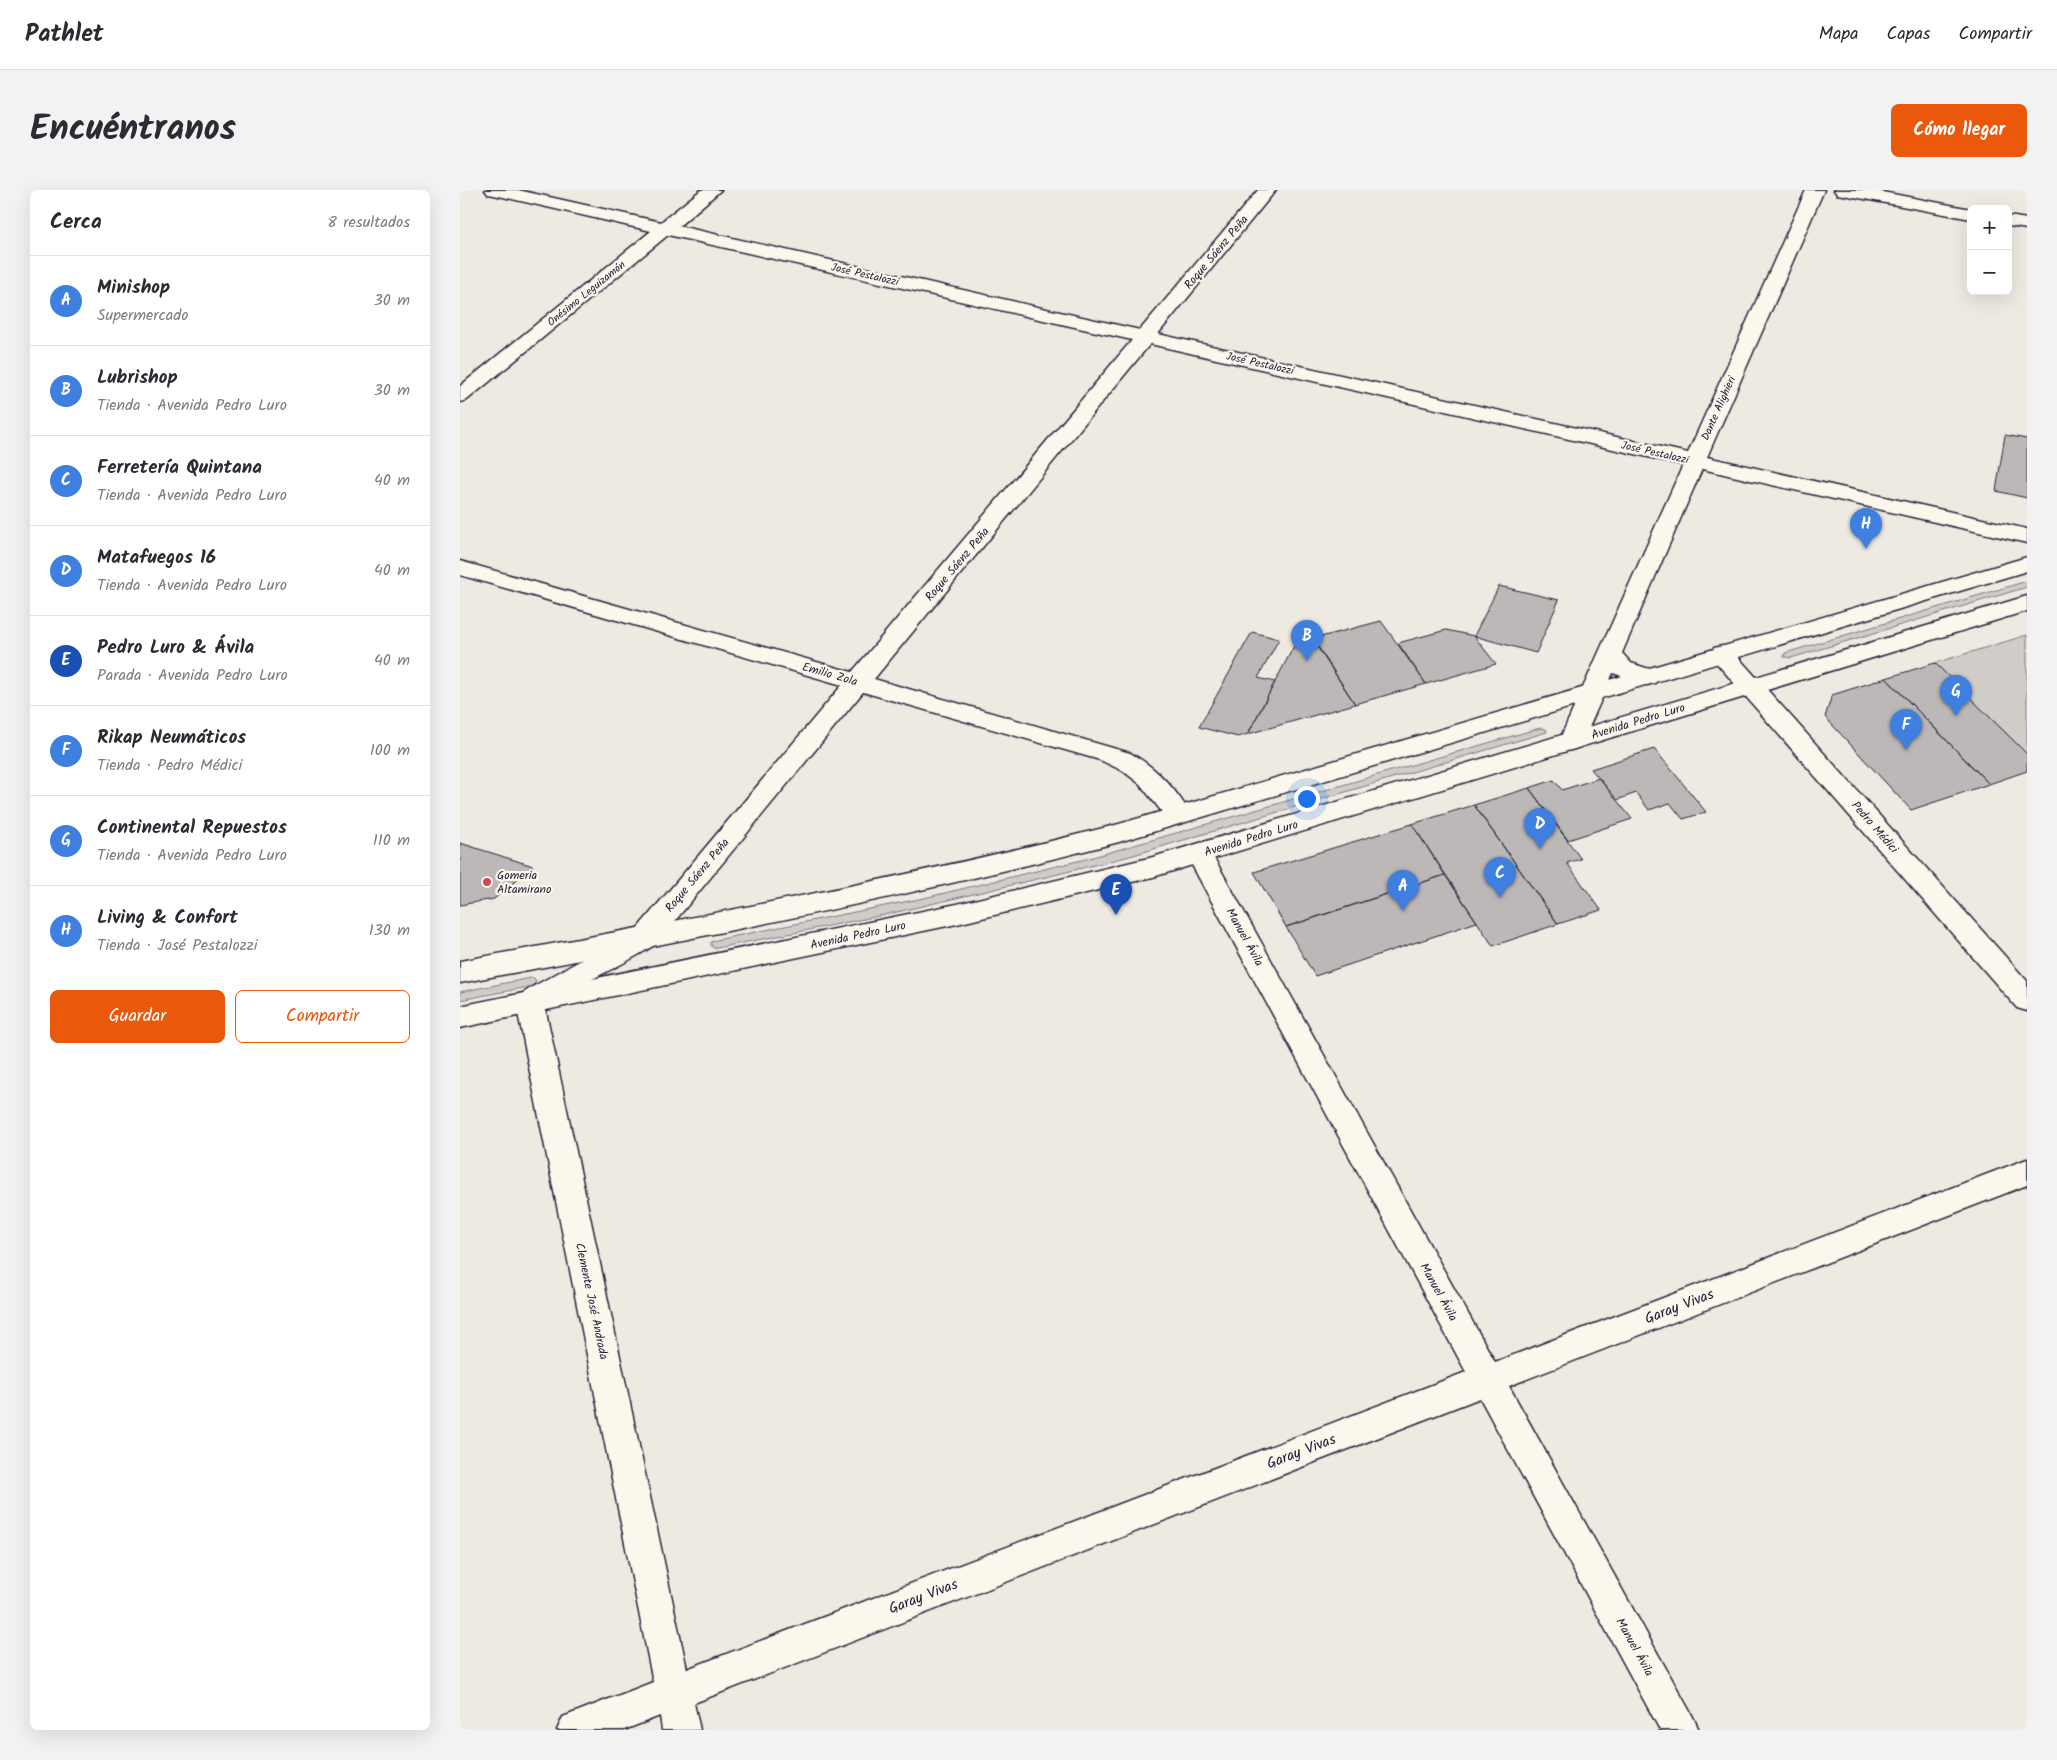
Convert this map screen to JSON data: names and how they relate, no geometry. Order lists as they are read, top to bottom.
{
  "streets": {
    "street": [
      "Roque Sáenz Peña",
      "José Pestalozzi",
      "Onésimo Leguizamón",
      "Dante Alighieri",
      "Emilio Zola",
      "Avenida Pedro Luro",
      "Pedro Médici",
      "Manuel Ávila",
      "Clemente José Andrada",
      "Garay Vivas"
    ]
  },
  "crossings": [
    ["Roque Sáenz Peña", "José Pestalozzi"],
    ["Roque Sáenz Peña", "Emilio Zola"],
    ["José Pestalozzi", "Onésimo Leguizamón"],
    ["José Pestalozzi", "Dante Alighieri"],
    ["Dante Alighieri", "Avenida Pedro Luro"],
    ["Avenida Pedro Luro", "Pedro Médici"],
    ["Avenida Pedro Luro", "Manuel Ávila"],
    ["Avenida Pedro Luro", "Clemente José Andrada"],
    ["Manuel Ávila", "Garay Vivas"],
    ["Clemente José Andrada", "Garay Vivas"]
  ],
  "places": ["Gomeria Altamirano"],
  "page": {
    "header": "Pathlet",
    "nav": ["Mapa", "Capas", "Compartir"],
    "title": "Encuéntranos",
    "buttons": [
      "Cómo llegar",
      ["Guardar", "Compartir"]
    ],
    "heading": ["Cerca", "8 resultados"],
    "map_buttons": ["+", "−"],
    "list": [
      {
        "mark": "A",
        "name": "Minishop",
        "note": "Supermercado",
        "value": "30 m"
      },
      {
        "mark": "B",
        "name": "Lubrishop",
        "note": "Tienda · Avenida Pedro Luro",
        "value": "30 m"
      },
      {
        "mark": "C",
        "name": "Ferretería Quintana",
        "note": "Tienda · Avenida Pedro Luro",
        "value": "40 m"
      },
      {
        "mark": "D",
        "name": "Matafuegos 16",
        "note": "Tienda · Avenida Pedro Luro",
        "value": "40 m"
      },
      {
        "mark": "E",
        "name": "Pedro Luro & Ávila",
        "note": "Parada · Avenida Pedro Luro",
        "value": "40 m"
      },
      {
        "mark": "F",
        "name": "Rikap Neumáticos",
        "note": "Tienda · Pedro Médici",
        "value": "100 m"
      },
      {
        "mark": "G",
        "name": "Continental Repuestos",
        "note": "Tienda · Avenida Pedro Luro",
        "value": "110 m"
      },
      {
        "mark": "H",
        "name": "Living & Confort",
        "note": "Tienda · José Pestalozzi",
        "value": "130 m"
      }
    ],
    "pins": [
      "H",
      "B",
      "G",
      "F",
      "D",
      "C",
      "A",
      "E"
    ]
  }
}
